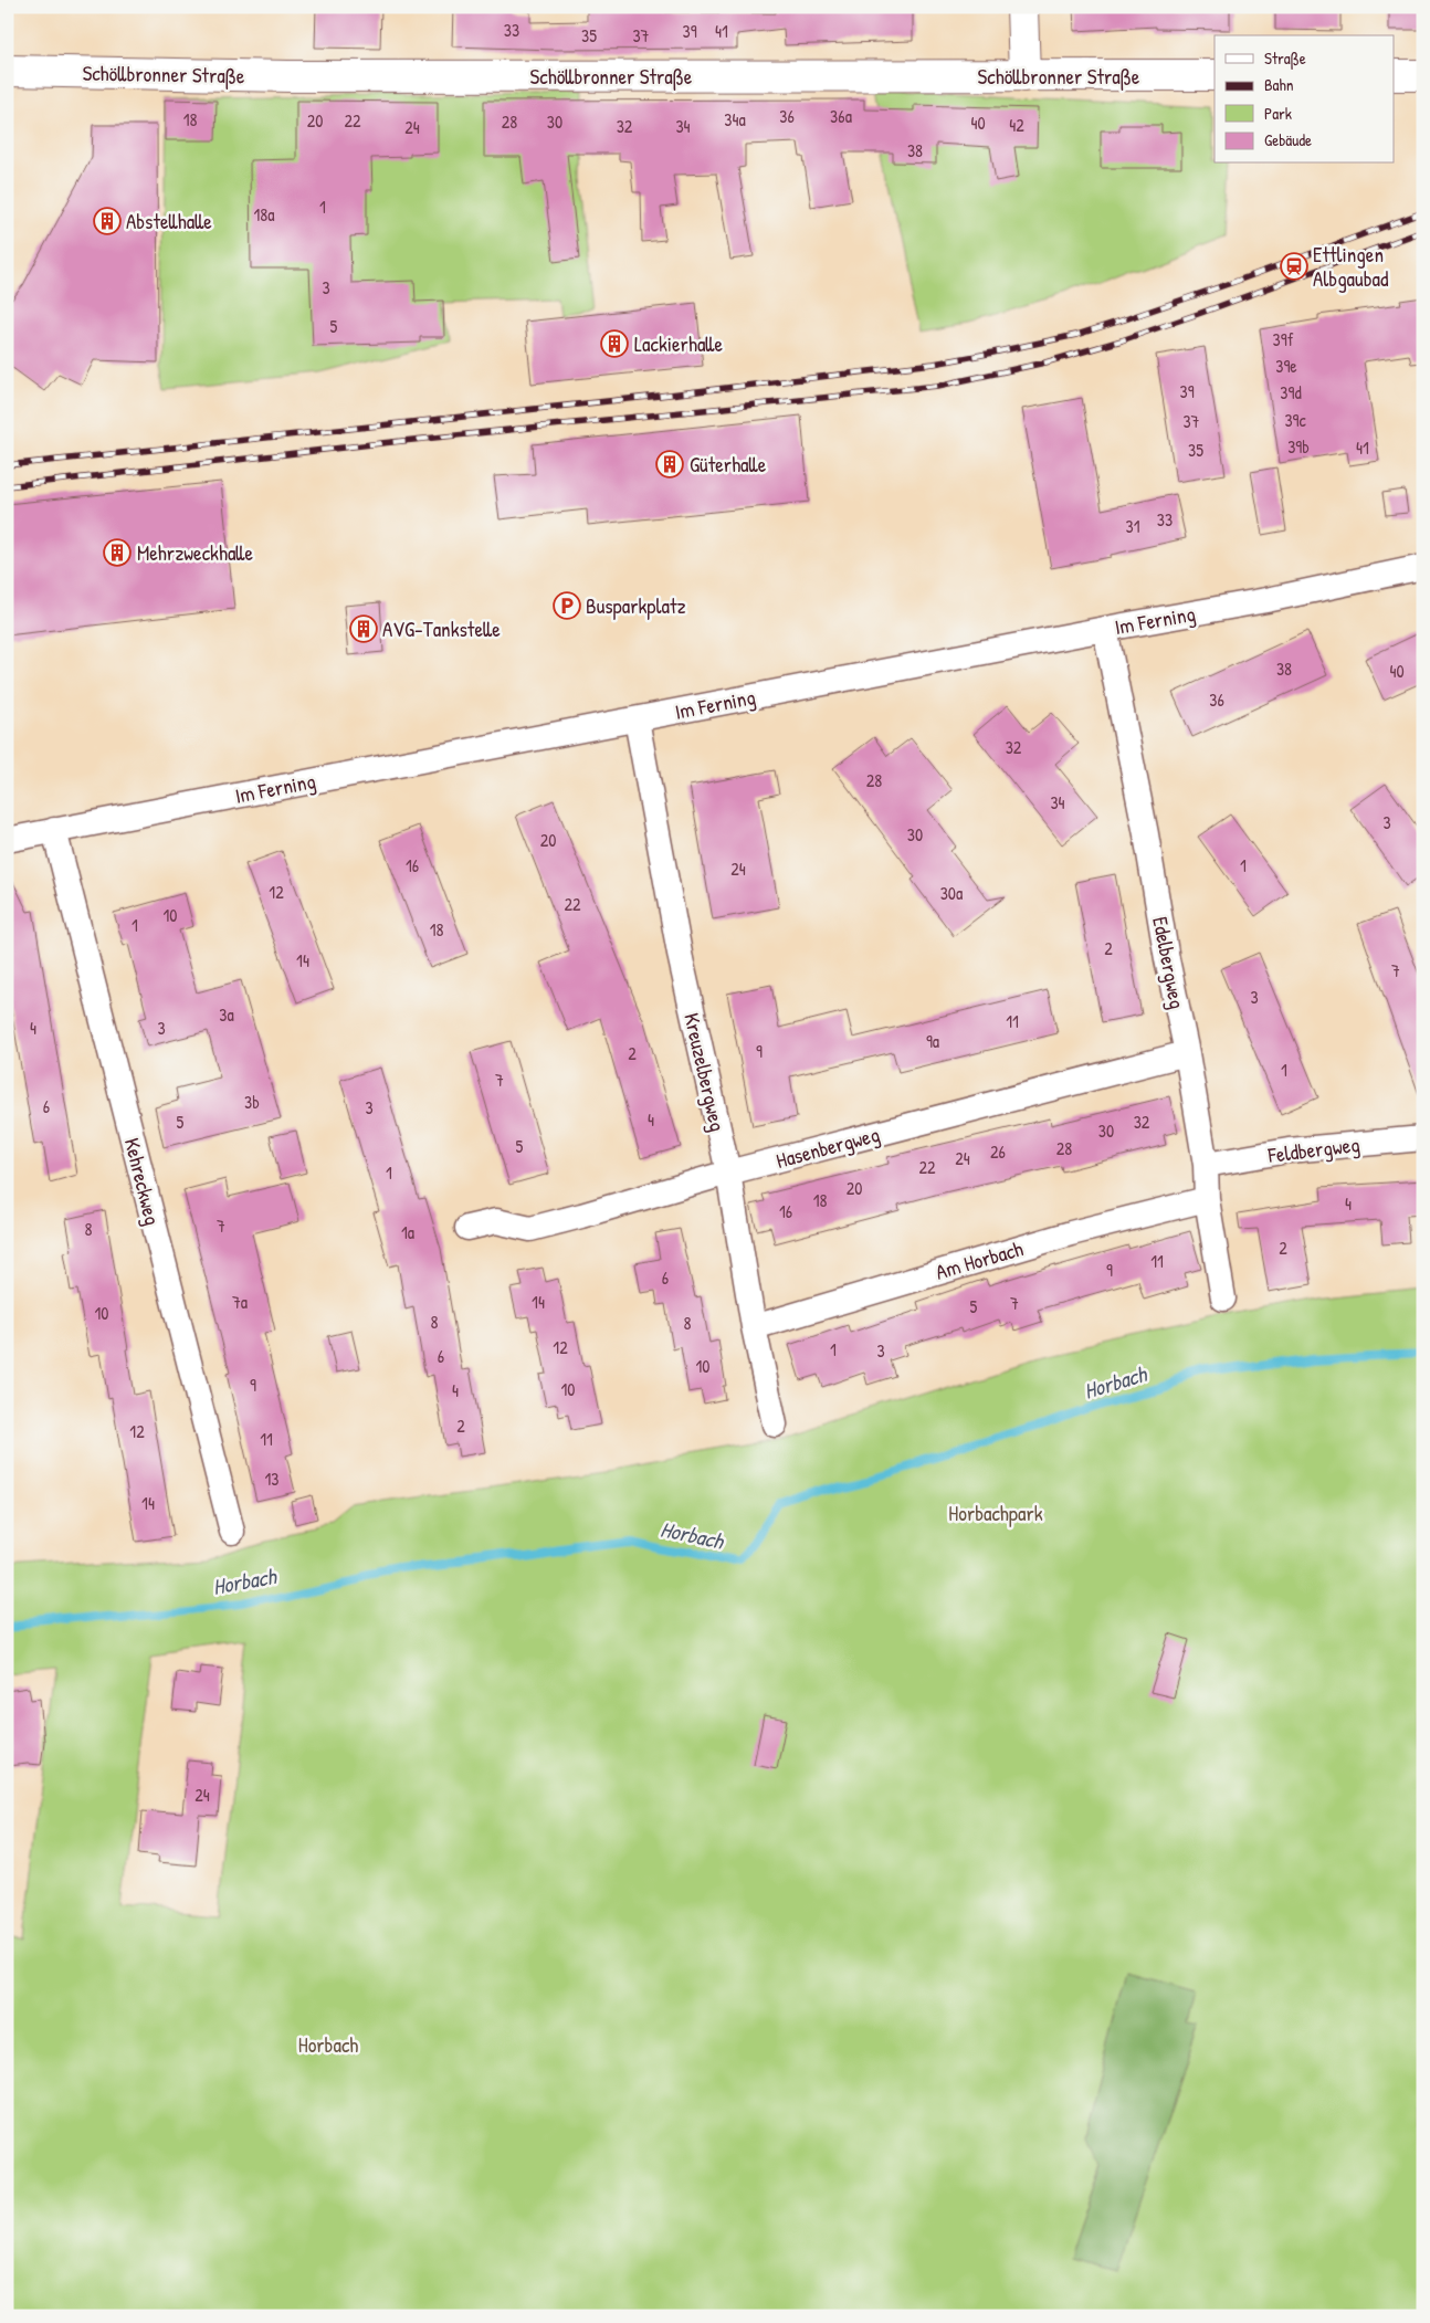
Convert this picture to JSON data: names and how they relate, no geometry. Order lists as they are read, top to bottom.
{
  "streets": {
    "street": [
      "Schöllbronner Straße",
      "Im Ferning",
      "Edelbergweg",
      "Kreuzelbergweg",
      "Hasenbergweg",
      "Feldbergweg",
      "Kehreckweg",
      "Am Horbach"
    ]
  },
  "crossings": [
    ["Im Ferning", "Edelbergweg"],
    ["Im Ferning", "Kreuzelbergweg"],
    ["Im Ferning", "Kehreckweg"],
    ["Edelbergweg", "Hasenbergweg"],
    ["Edelbergweg", "Feldbergweg"],
    ["Edelbergweg", "Am Horbach"],
    ["Kreuzelbergweg", "Hasenbergweg"],
    ["Kreuzelbergweg", "Am Horbach"]
  ],
  "water": ["Horbach"],
  "parks": ["Horbachpark", "Horbach"],
  "places": {
    "building": [
      "Abstellhalle",
      "Lackierhalle",
      "Güterhalle",
      "Mehrzweckhalle",
      "AVG-Tankstelle"
    ],
    "station": ["Ettlingen Albgaubad"],
    "parking": ["Busparkplatz"]
  },
  "house_numbers": [
    "33",
    "39",
    "41",
    "35",
    "37",
    "36",
    "36a",
    "18",
    "34a",
    "20",
    "22",
    "28",
    "30",
    "40",
    "42",
    "32",
    "34",
    "24",
    "38",
    "1",
    "18a",
    "3",
    "5",
    "39f",
    "39e",
    "39",
    "39d",
    "39c",
    "37",
    "39b",
    "41",
    "35",
    "33",
    "31",
    "38",
    "40",
    "36",
    "32",
    "28",
    "34",
    "3",
    "30",
    "20",
    "16",
    "1",
    "24",
    "12",
    "30a",
    "22",
    "10",
    "1",
    "18",
    "2",
    "14",
    "7",
    "3",
    "3a",
    "11",
    "4",
    "3",
    "9a",
    "9",
    "2",
    "1",
    "7",
    "3b",
    "6",
    "3",
    "4",
    "5",
    "32",
    "30",
    "5",
    "28",
    "26",
    "24",
    "22",
    "1",
    "20",
    "18",
    "4",
    "16",
    "7",
    "8",
    "1a",
    "2",
    "11",
    "9",
    "6",
    "7a",
    "14",
    "7",
    "5",
    "10",
    "8",
    "8",
    "12",
    "1",
    "3",
    "6",
    "10",
    "9",
    "10",
    "4",
    "2",
    "12",
    "11",
    "13",
    "14",
    "24"
  ],
  "legend": [
    "Straße",
    "Bahn",
    "Park",
    "Gebäude"
  ]
}
